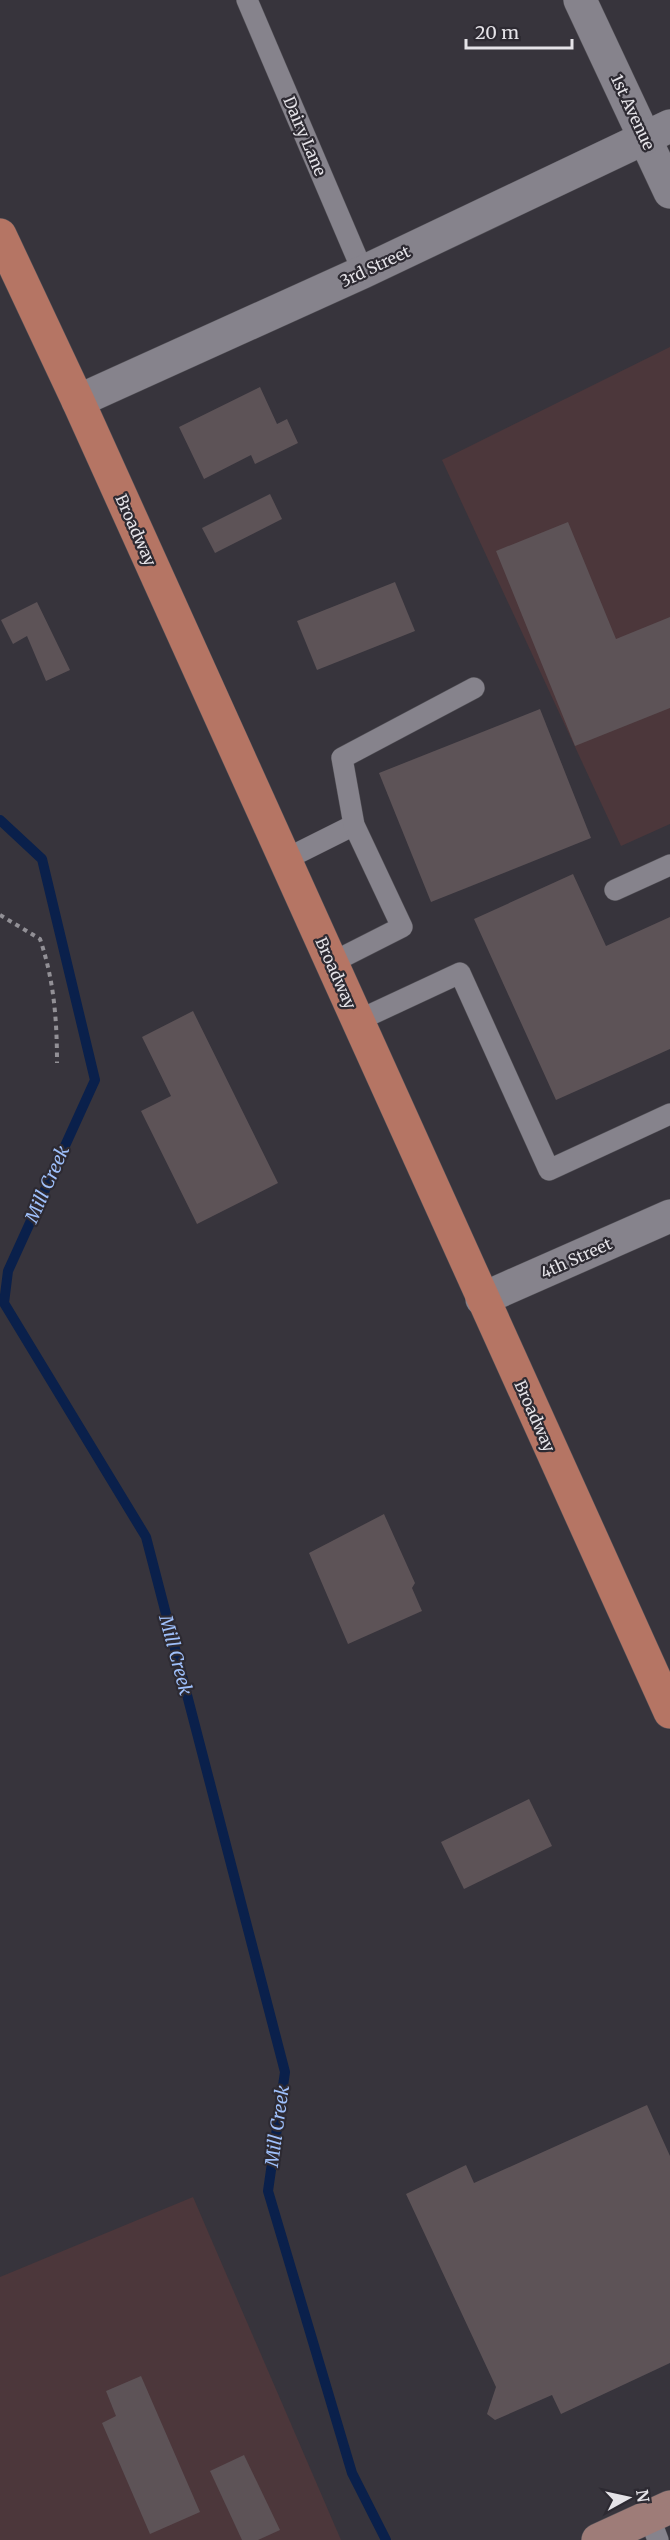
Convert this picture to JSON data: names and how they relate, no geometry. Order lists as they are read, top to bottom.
{
  "streets": {
    "main road": ["Broadway"],
    "street": ["1st Avenue", "3rd Street", "4th Street"],
    "lane": ["Dairy Lane"]
  },
  "crossings": [
    ["1st Avenue", "3rd Street"],
    ["Dairy Lane", "3rd Street"],
    ["3rd Street", "Broadway"],
    ["Broadway", "4th Street"]
  ],
  "water": ["Mill Creek"],
  "scale_bar": "20 m",
  "north": "right"
}
